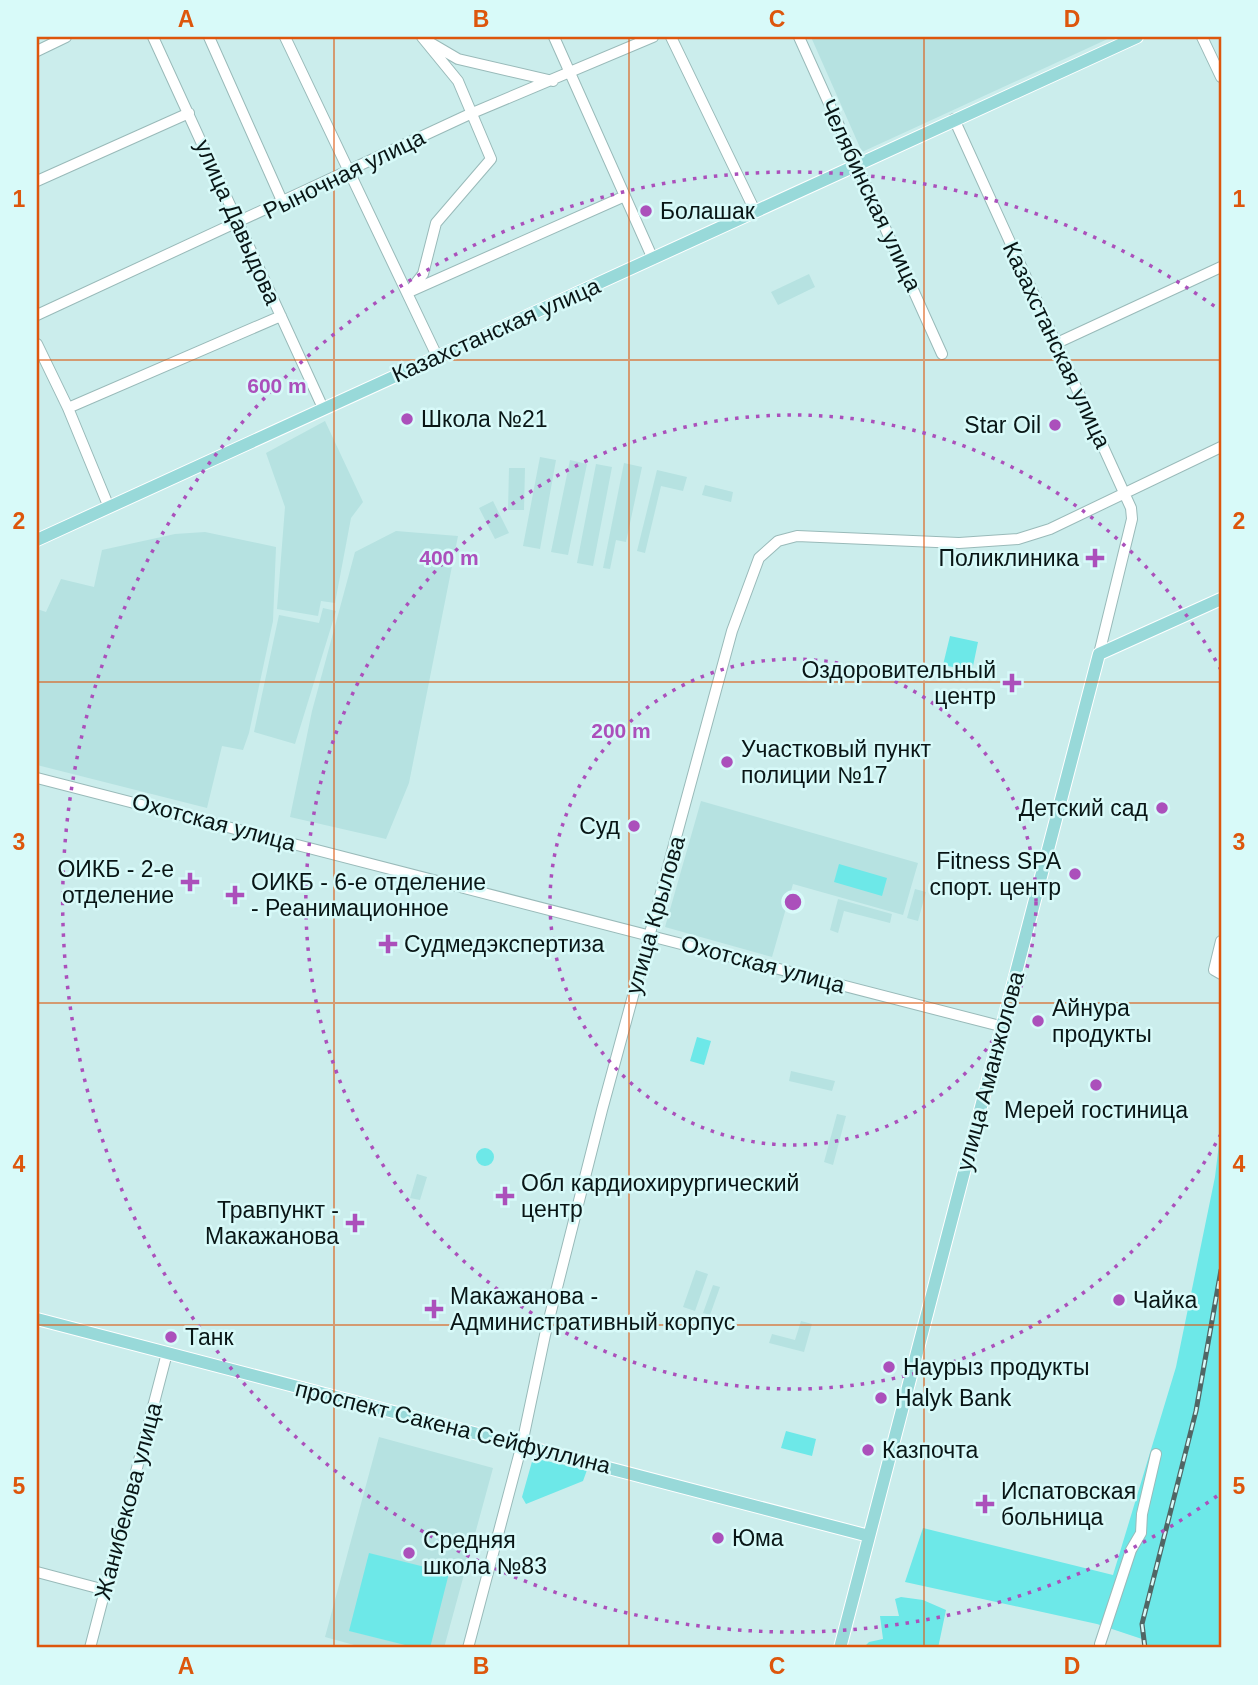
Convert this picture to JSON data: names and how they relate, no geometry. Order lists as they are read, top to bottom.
{
  "streets": {
    "main road": ["Казахстанская улица", "улица Аманжолова", "проспект Сакена Сейфуллина"],
    "street": [
      "Рыночная улица",
      "Челябинская улица",
      "улица Давыдова",
      "Охотская улица",
      "улица Крылова",
      "Жанибекова улица"
    ]
  },
  "crossings": [
    ["Рыночная улица", "улица Давыдова"],
    ["Челябинская улица", "Казахстанская улица"],
    ["улица Давыдова", "Казахстанская улица"],
    ["Казахстанская улица", "улица Крылова"],
    ["Казахстанская улица", "улица Аманжолова"],
    ["Охотская улица", "улица Крылова"],
    ["Охотская улица", "улица Аманжолова"],
    ["улица Крылова", "улица Аманжолова"],
    ["улица Крылова", "проспект Сакена Сейфуллина"],
    ["улица Аманжолова", "проспект Сакена Сейфуллина"],
    ["проспект Сакена Сейфуллина", "Жанибекова улица"]
  ],
  "places": {
    "other": [
      "Болашак",
      "Школа №21",
      "Star Oil",
      "Участковый пункт полиции №17",
      "Детский сад",
      "Суд",
      "Fitness SPA спорт. центр",
      "Айнура продукты",
      "Мерей гостиница",
      "Чайка",
      "Танк",
      "Наурыз продукты",
      "Halyk Bank",
      "Казпочта",
      "Юма",
      "Средняя школа №83"
    ],
    "health": [
      "Поликлиника",
      "Оздоровительный центр",
      "ОИКБ - 2-е отделение",
      "ОИКБ - 6-е отделение - Реанимационное",
      "Судмедэкспертиза",
      "Обл кардиохирургический центр",
      "Травпункт - Макажанова",
      "Макажанова - Административный корпус",
      "Испатовская больница"
    ]
  },
  "grid": {
    "columns": [
      "A",
      "B",
      "C",
      "D"
    ],
    "rows": [
      "1",
      "2",
      "3",
      "4",
      "5"
    ]
  },
  "rings": ["600 m", "400 m", "200 m"]
}
